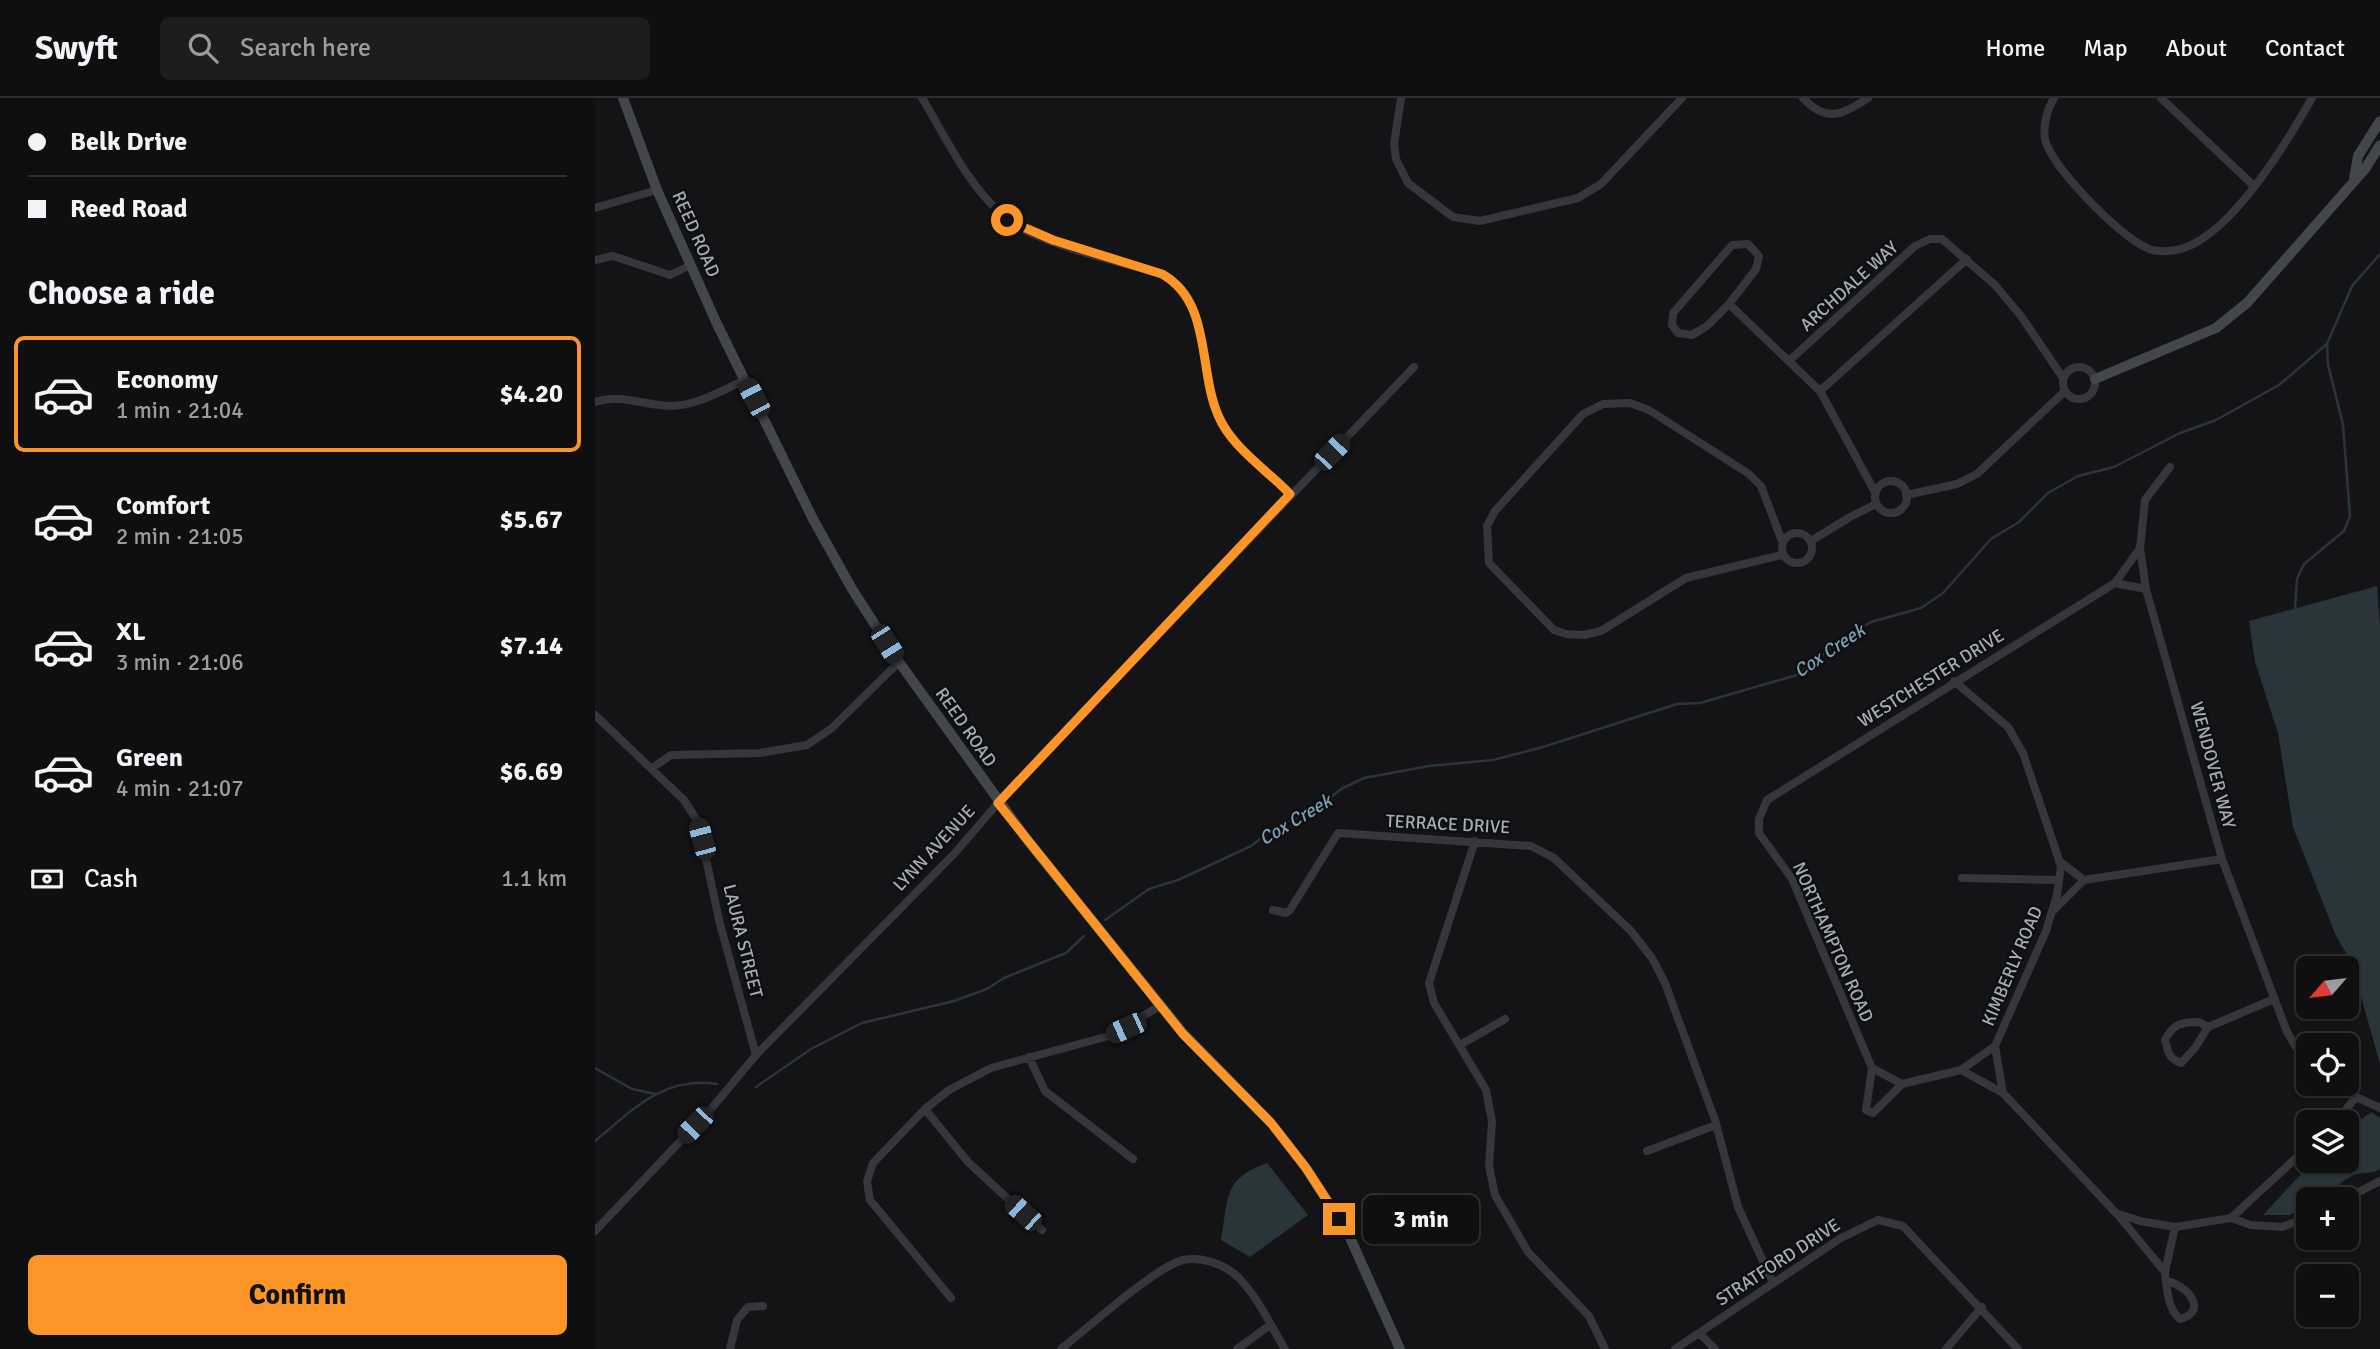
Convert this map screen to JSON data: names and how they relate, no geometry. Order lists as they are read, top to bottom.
{
  "streets": {
    "street": [
      "REED ROAD",
      "ARCHDALE WAY",
      "WESTCHESTER DRIVE",
      "WENDOVER WAY",
      "TERRACE DRIVE",
      "LYNN AVENUE",
      "LAURA STREET",
      "NORTHAMPTON ROAD",
      "KIMBERLY ROAD",
      "STRATFORD DRIVE"
    ]
  },
  "crossings": [
    ["REED ROAD", "LYNN AVENUE"],
    ["WESTCHESTER DRIVE", "NORTHAMPTON ROAD"],
    ["WESTCHESTER DRIVE", "KIMBERLY ROAD"],
    ["TERRACE DRIVE", "STRATFORD DRIVE"],
    ["LYNN AVENUE", "LAURA STREET"]
  ],
  "water": ["Cox Creek"],
  "north": "bottom left",
  "page": {
    "header": "Swyft",
    "search": "Search here",
    "nav": [
      "Home",
      "Map",
      "About",
      "Contact"
    ],
    "banner": ["Belk Drive", "Reed Road"],
    "heading": "Choose a ride",
    "list": [
      {
        "name": "Economy",
        "note": "1 min · 21:04",
        "value": "$4.20"
      },
      {
        "name": "Comfort",
        "note": "2 min · 21:05",
        "value": "$5.67"
      },
      {
        "name": "XL",
        "note": "3 min · 21:06",
        "value": "$7.14"
      },
      {
        "name": "Green",
        "note": "4 min · 21:07",
        "value": "$6.69"
      }
    ],
    "pay": ["Cash", "1.1 km"],
    "map_buttons": ["+", "−"],
    "bubble": "3 min",
    "buttons": "Confirm"
  }
}
